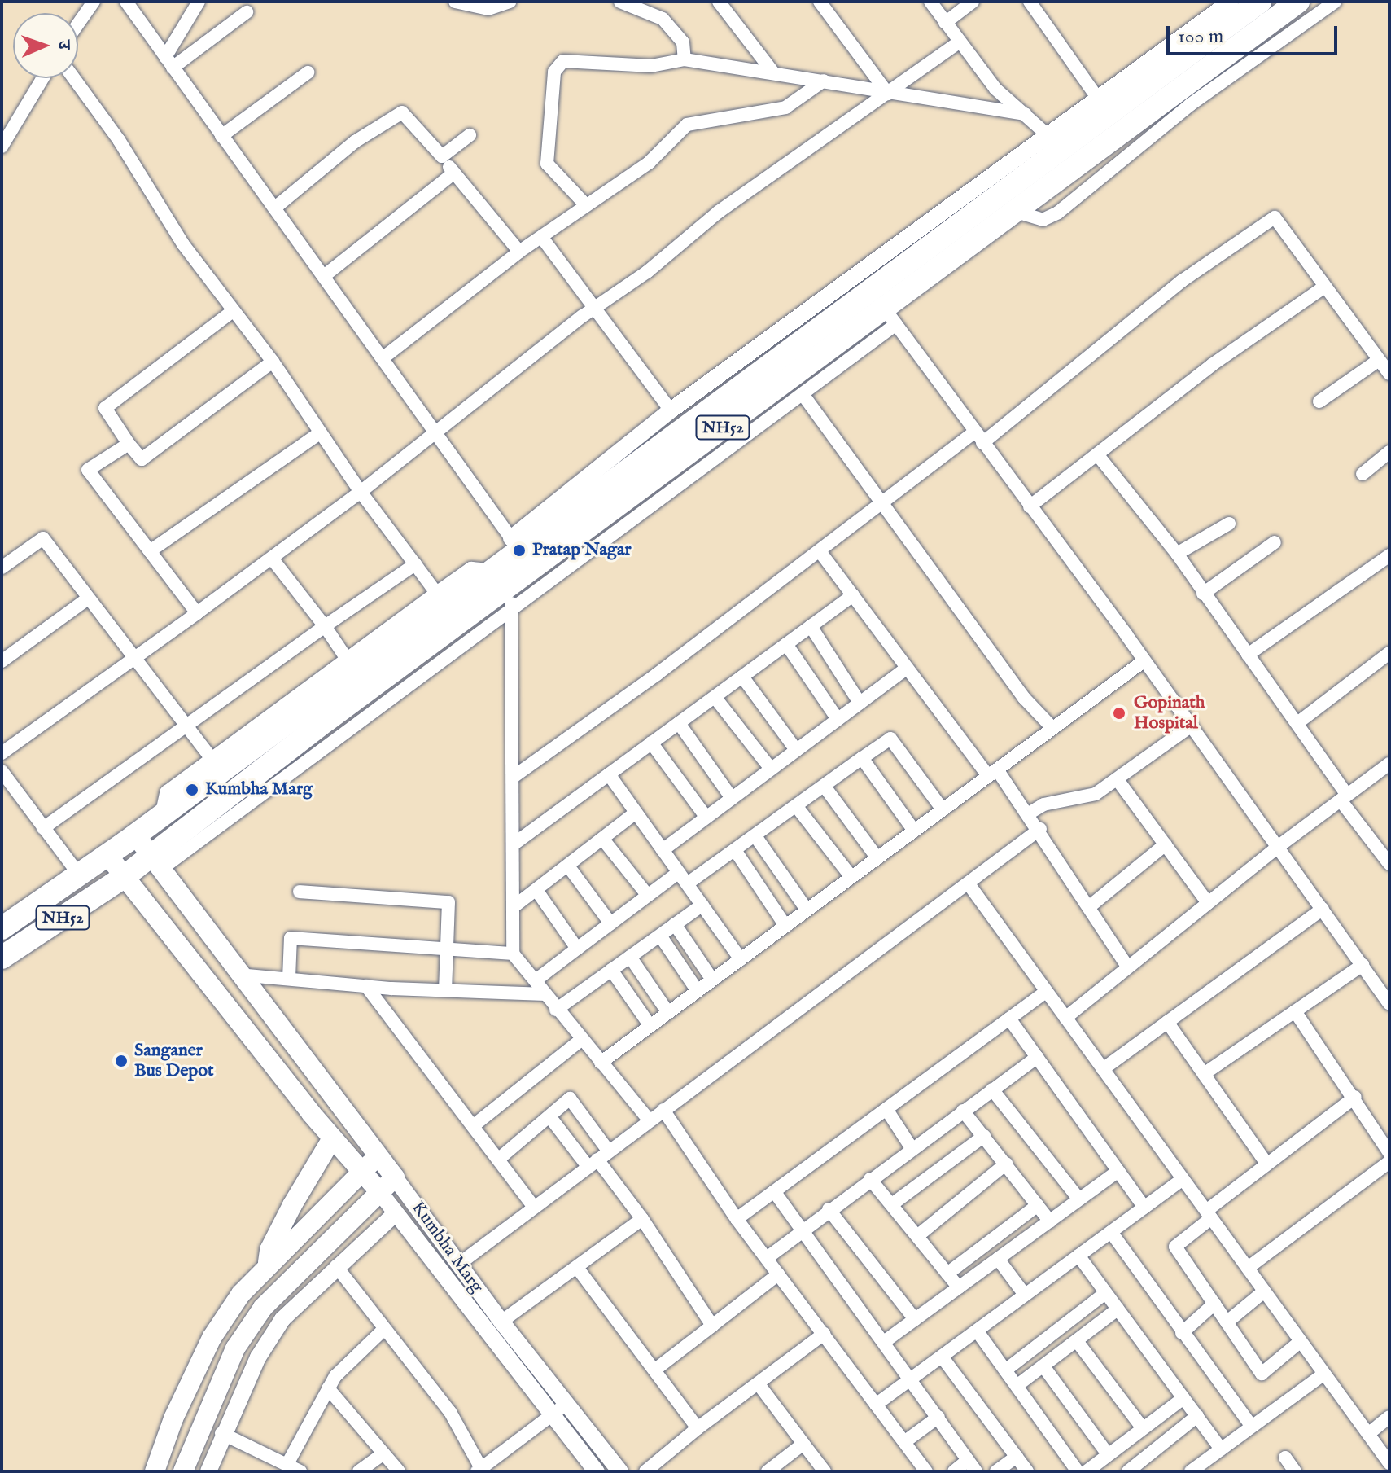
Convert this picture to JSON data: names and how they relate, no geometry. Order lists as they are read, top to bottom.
{
  "streets": {
    "highway": ["NH52"],
    "main road": ["Kumbha Marg"]
  },
  "crossings": [
    ["NH52", "Kumbha Marg"]
  ],
  "places": [
    "Pratap Nagar",
    "Gopinath Hospital",
    "Kumbha Marg",
    "Sanganer Bus Depot"
  ],
  "scale_bar": "100 m",
  "north": "right"
}
